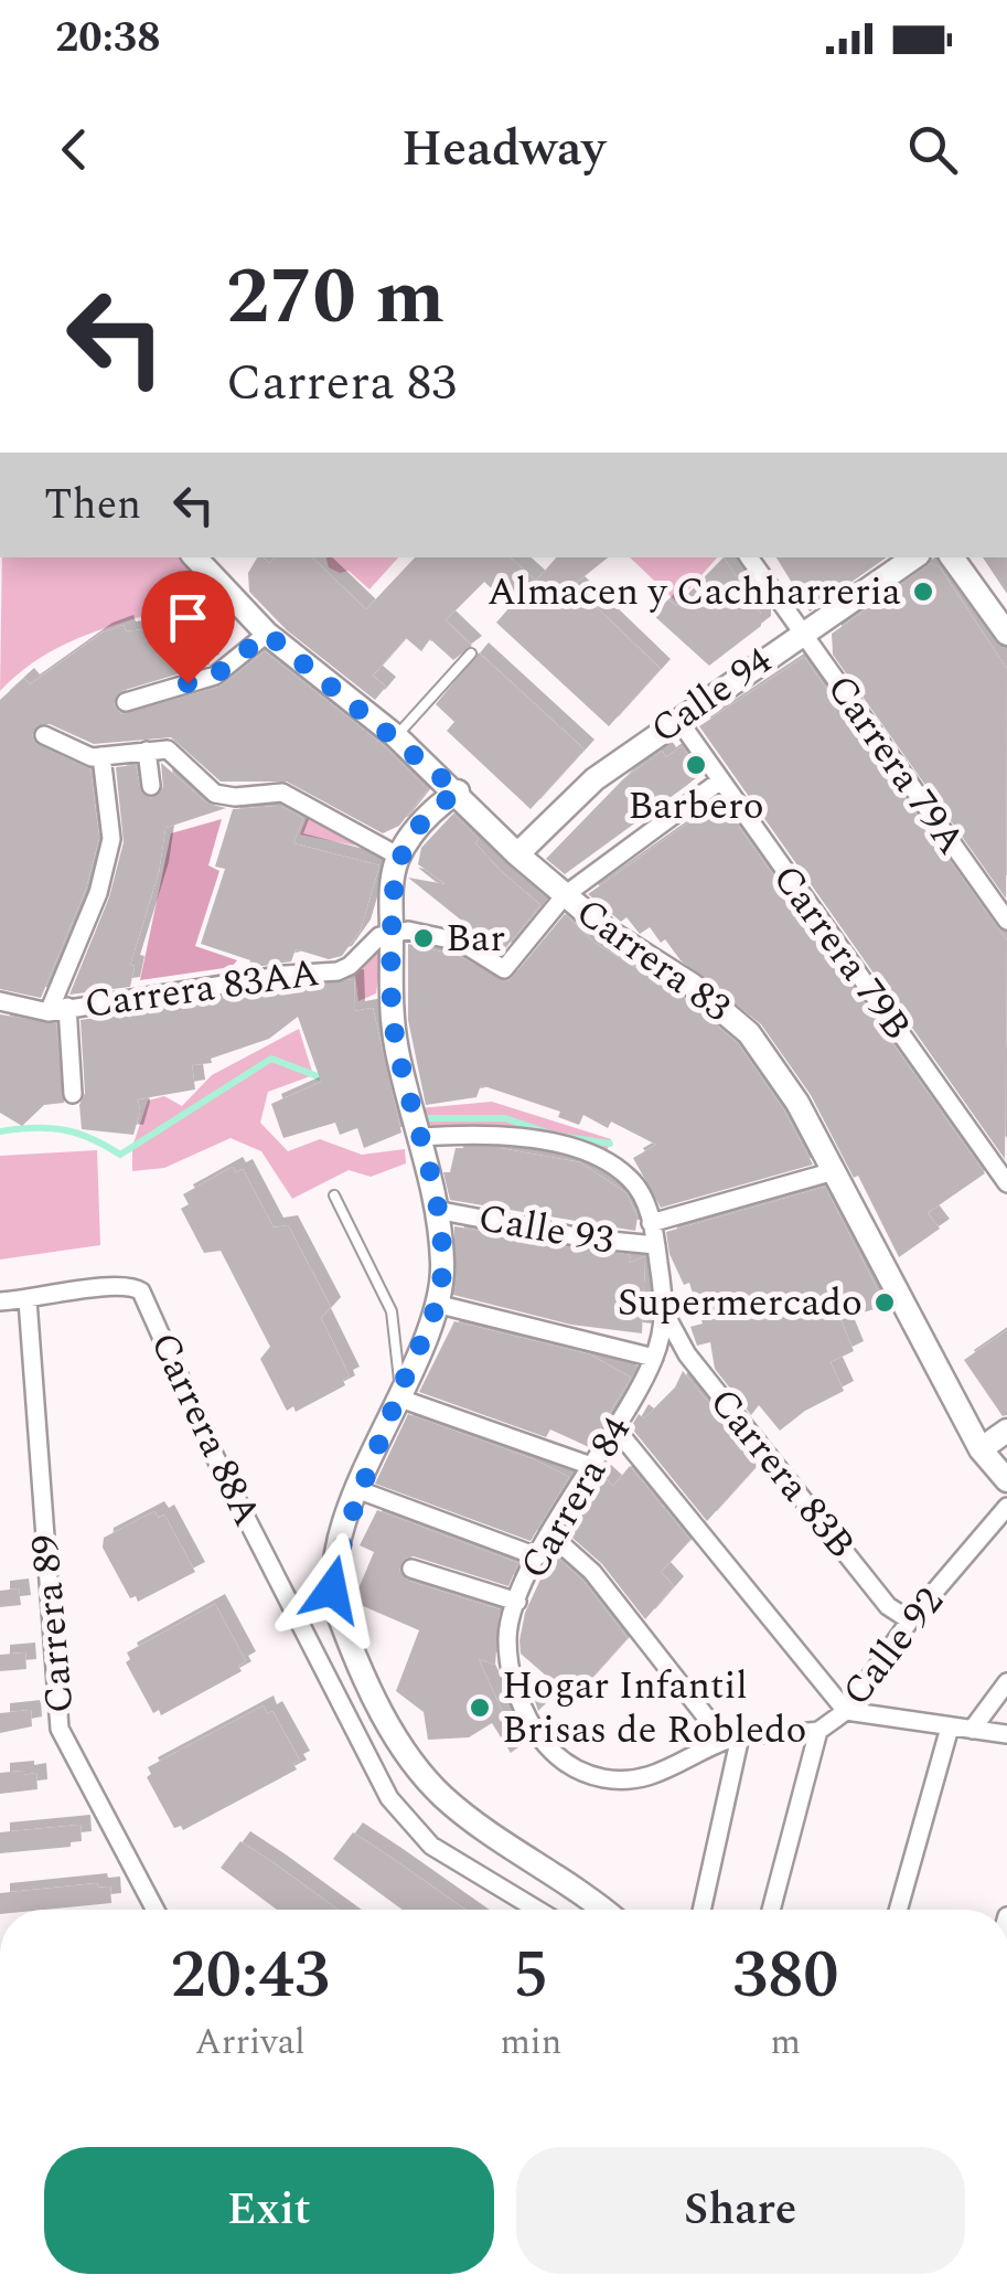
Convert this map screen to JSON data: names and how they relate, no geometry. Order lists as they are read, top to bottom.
{
  "streets": {
    "street": [
      "Calle 94",
      "Carrera 79A",
      "Carrera 79B",
      "Carrera 83",
      "Carrera 83AA",
      "Calle 93",
      "Carrera 88A",
      "Carrera 83B",
      "Carrera 84",
      "Carrera 89",
      "Calle 92"
    ]
  },
  "crossings": [
    ["Calle 94", "Carrera 79A"],
    ["Calle 94", "Carrera 79B"],
    ["Calle 94", "Carrera 83"],
    ["Calle 93", "Carrera 84"],
    ["Carrera 88A", "Carrera 89"],
    ["Carrera 83B", "Carrera 84"],
    ["Carrera 83B", "Calle 92"],
    ["Carrera 84", "Calle 92"]
  ],
  "places": [
    "Almacen y Cachharreria",
    "Barbero",
    "Bar",
    "Supermercado",
    "Hogar Infantil Brisas de Robledo"
  ],
  "page": {
    "status": "20:38",
    "header": "Headway",
    "turn": ["270 m", "Carrera 83"],
    "then": "Then",
    "eta": [
      "20:43",
      "Arrival",
      "5",
      "min",
      "380",
      "m"
    ],
    "buttons": ["Exit", "Share"]
  }
}
